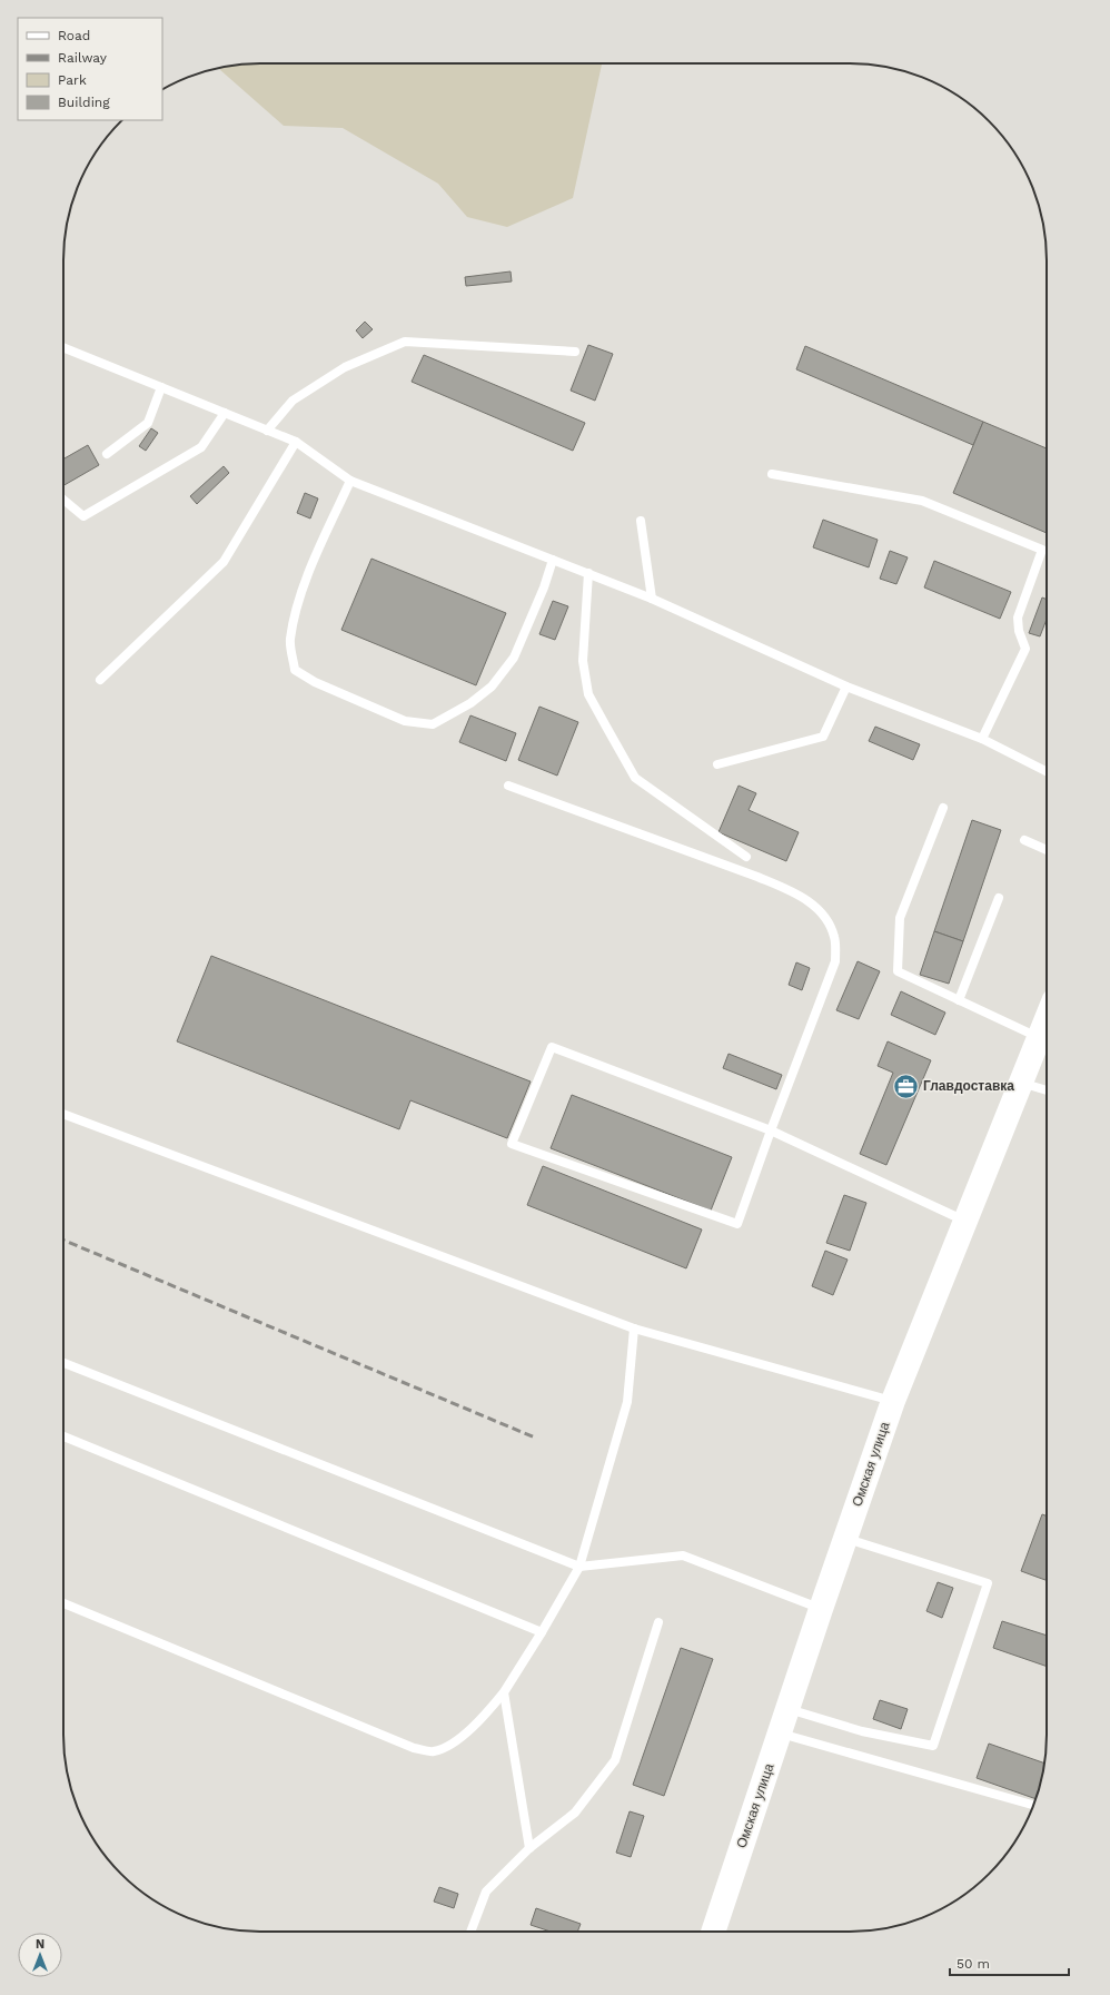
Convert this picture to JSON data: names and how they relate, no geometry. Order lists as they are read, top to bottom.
{
  "streets": {
    "main road": ["Омская улица"]
  },
  "places": {
    "office": ["Главдоставка"]
  },
  "legend": [
    "Road",
    "Railway",
    "Park",
    "Building"
  ],
  "scale_bar": "50 m",
  "north": "top"
}
